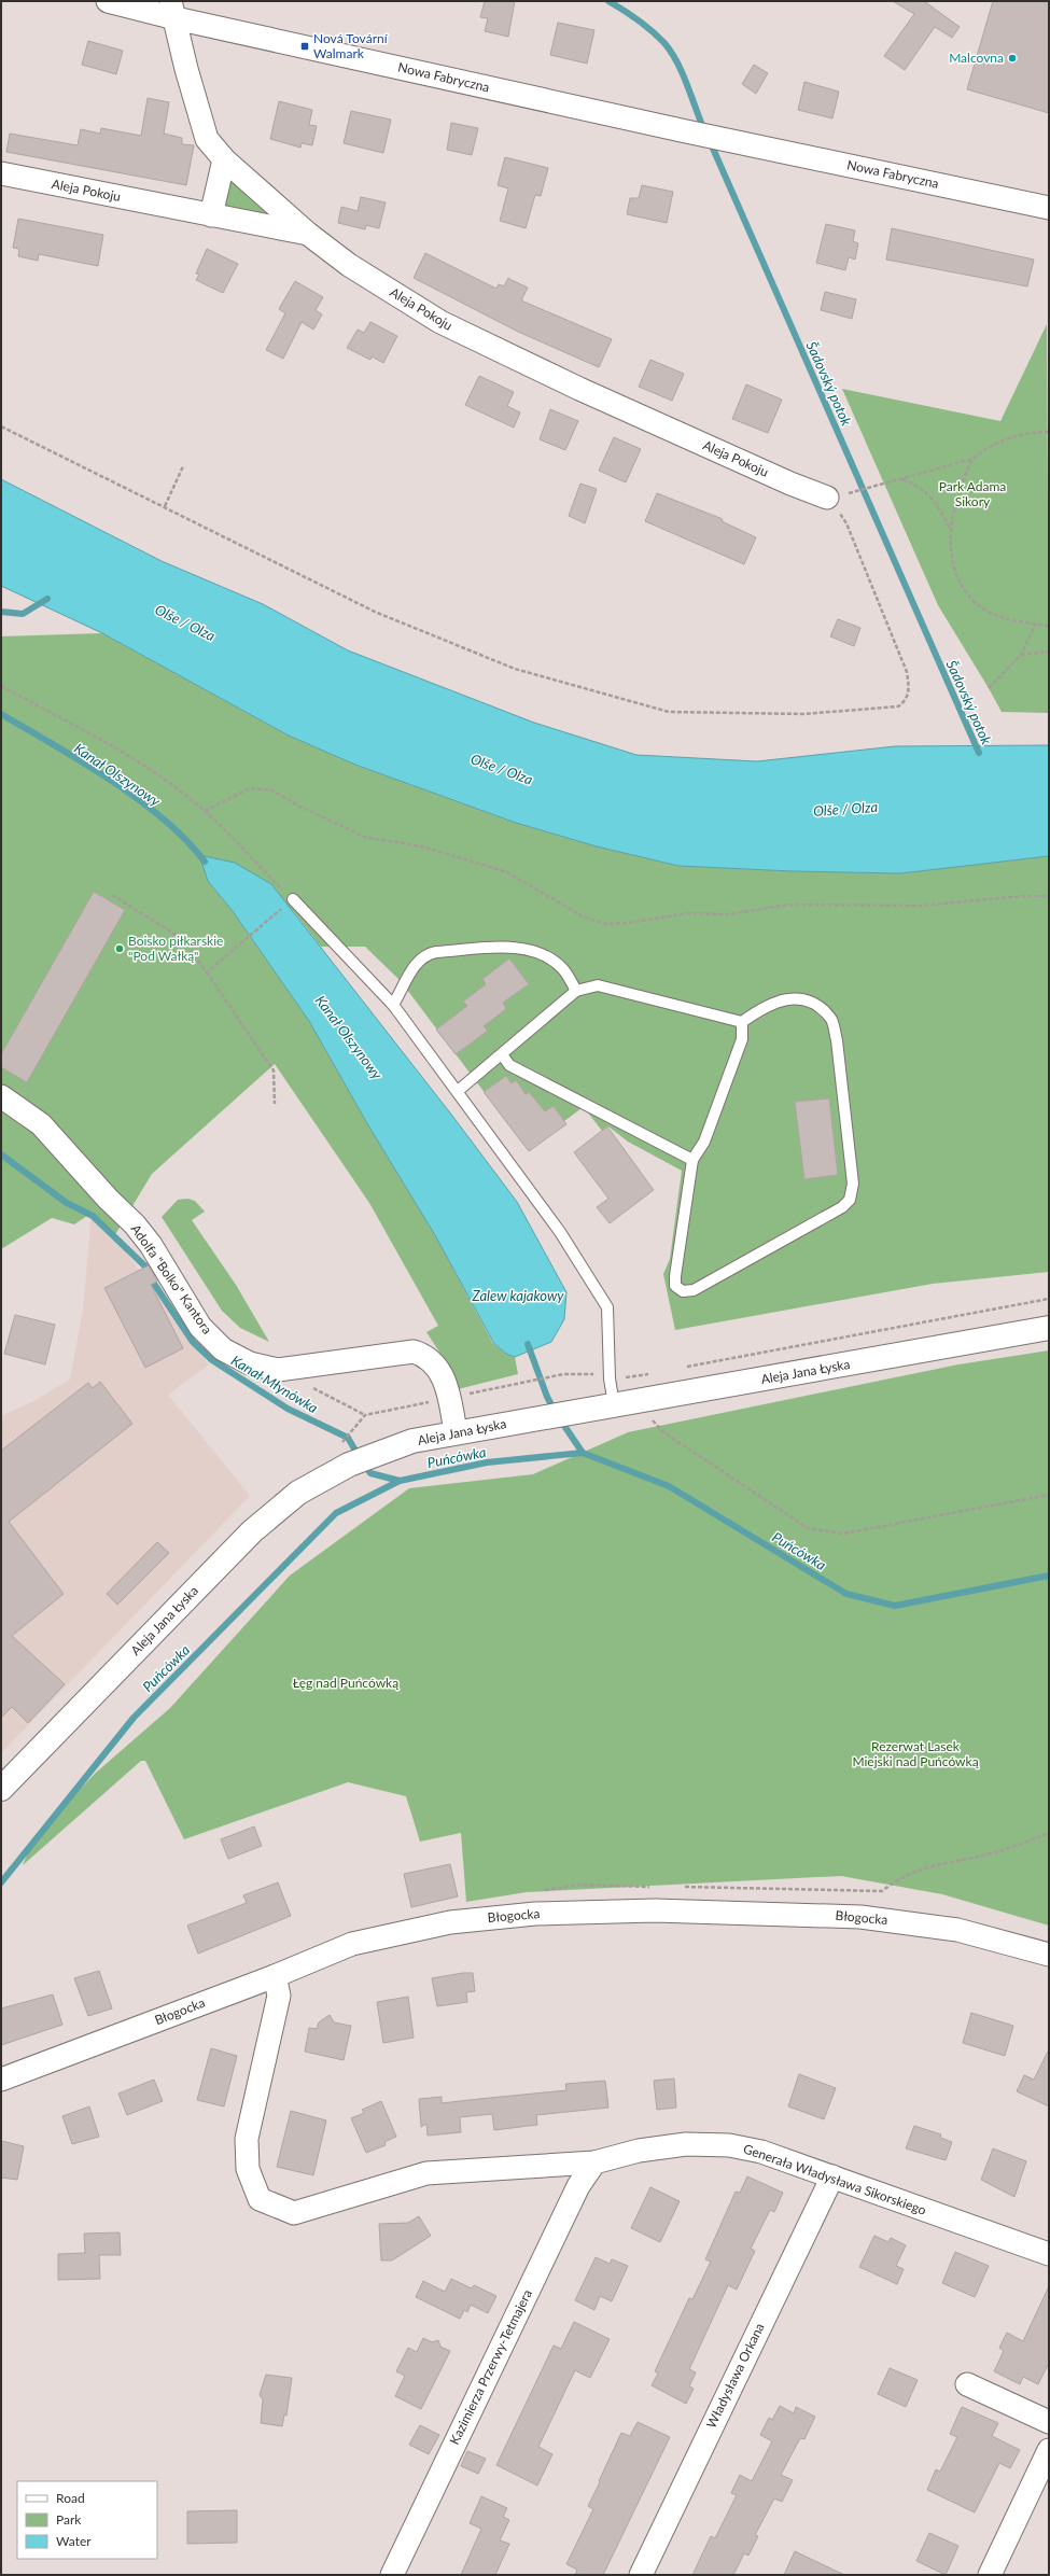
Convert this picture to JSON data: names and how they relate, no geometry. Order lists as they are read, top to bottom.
{
  "streets": {
    "street": [
      "Nowa Fabryczna",
      "Aleja Pokoju",
      "Adolfa \"Bolko\" Kantora",
      "Aleja Jana Łyska",
      "Błogocka",
      "Generała Władysława Sikorskiego",
      "Kazimierza Przerwy-Tetmajera",
      "Władysława Orkana"
    ]
  },
  "crossings": [
    ["Adolfa \"Bolko\" Kantora", "Aleja Jana Łyska"],
    ["Błogocka", "Generała Władysława Sikorskiego"],
    ["Generała Władysława Sikorskiego", "Kazimierza Przerwy-Tetmajera"],
    ["Generała Władysława Sikorskiego", "Władysława Orkana"]
  ],
  "water": [
    "Šadovský potok",
    "Olše / Olza",
    "Kanał Olszynowy",
    "Zalew kajakowy",
    "Kanał Młynówka",
    "Puńcówka"
  ],
  "parks": ["Park Adama Sikory", "Łęg nad Puńcówką", "Rezerwat Lasek Miejski nad Puńcówką"],
  "places": {
    "transit": ["Nová Tovární Walmark"],
    "other": ["Malcovna", "Boisko piłkarskie \"Pod Wałką\""]
  },
  "legend": ["Road", "Park", "Water"]
}
